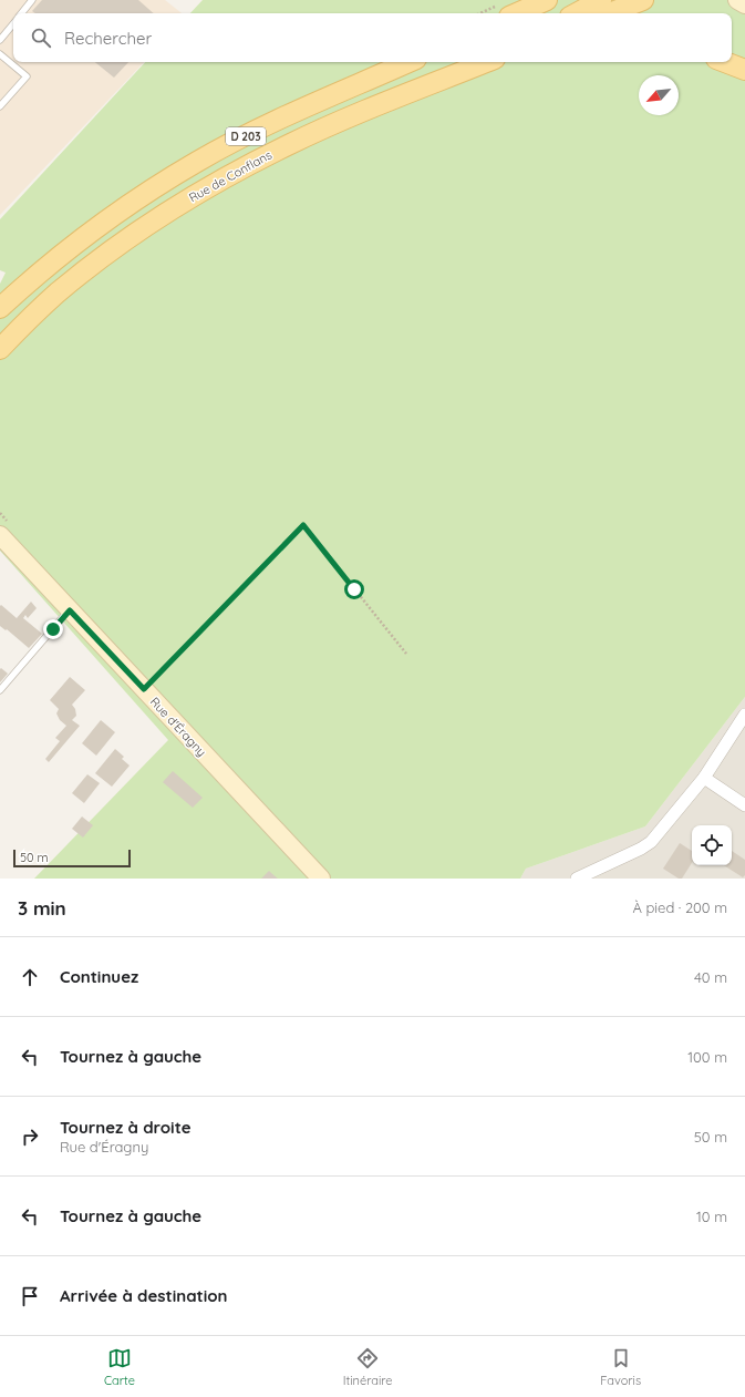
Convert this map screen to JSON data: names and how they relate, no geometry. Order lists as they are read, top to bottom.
{
  "streets": {
    "main road": ["D 203", "Rue de Conflans"],
    "street": ["Rue d'Éragny"]
  },
  "scale_bar": "50 m",
  "north": "bottom left",
  "page": {
    "search": "Rechercher",
    "scale": "50 m",
    "heading": ["3 min", "À pied · 200 m"],
    "list": [
      ["Continuez", "40 m"],
      ["Tournez à gauche", "100 m"],
      ["Tournez à droite", "Rue d'Éragny", "50 m"],
      ["Tournez à gauche", "10 m"],
      "Arrivée à destination"
    ],
    "nav": ["Carte", "Itinéraire", "Favoris"]
  }
}
